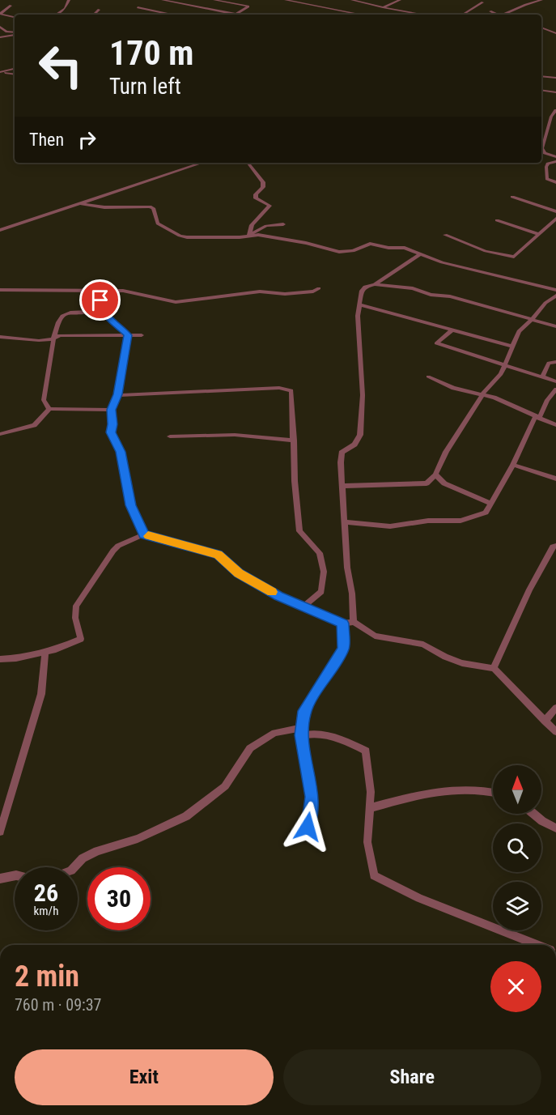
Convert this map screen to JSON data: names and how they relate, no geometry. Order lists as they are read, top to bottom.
{
  "north": "top",
  "page": {
    "turn": ["170 m", "Turn left"],
    "then": "Then",
    "speed": "26 km/h",
    "limit": "30",
    "heading": ["2 min", "760 m · 09:37"],
    "buttons": ["Exit", "Share"]
  }
}
